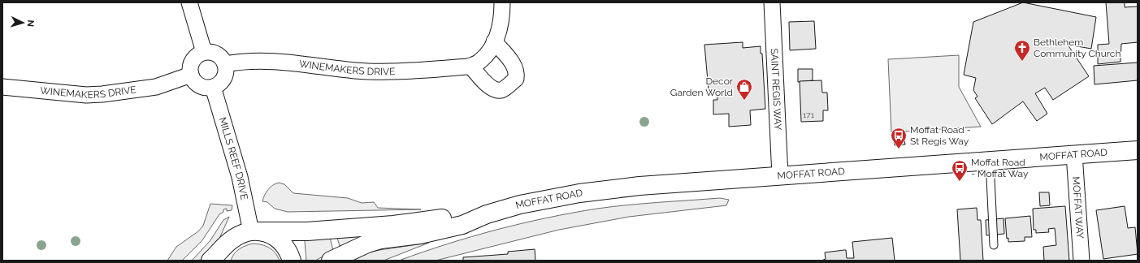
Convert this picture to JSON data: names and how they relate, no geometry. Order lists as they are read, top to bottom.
{
  "streets": {
    "main road": ["MOFFAT ROAD"],
    "street": [
      "WINEMAKERS DRIVE",
      "SAINT REGIS WAY",
      "MILLS REEF DRIVE",
      "MOFFAT WAY"
    ]
  },
  "crossings": [
    ["WINEMAKERS DRIVE", "MILLS REEF DRIVE"],
    ["SAINT REGIS WAY", "MOFFAT ROAD"],
    ["MOFFAT ROAD", "MILLS REEF DRIVE"],
    ["MOFFAT ROAD", "MOFFAT WAY"]
  ],
  "places": {
    "church": ["Bethlehem Community Church"],
    "shop": ["Decor Garden World"],
    "bus stop": ["Moffat Road - St Regis Way", "Moffat Road - Moffat Way"]
  },
  "house_numbers": ["171"],
  "north": "right"
}
